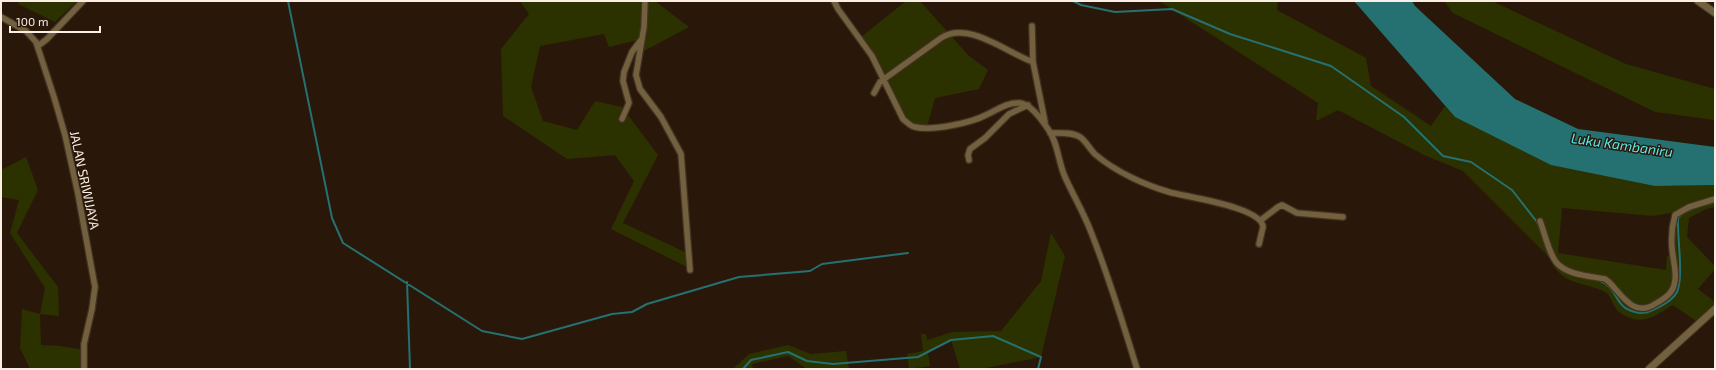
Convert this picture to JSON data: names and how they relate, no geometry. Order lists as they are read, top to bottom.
{
  "streets": {
    "street": ["JALAN SRIWIJAYA"]
  },
  "water": ["Luku Kambaniru"],
  "scale_bar": "100 m"
}
